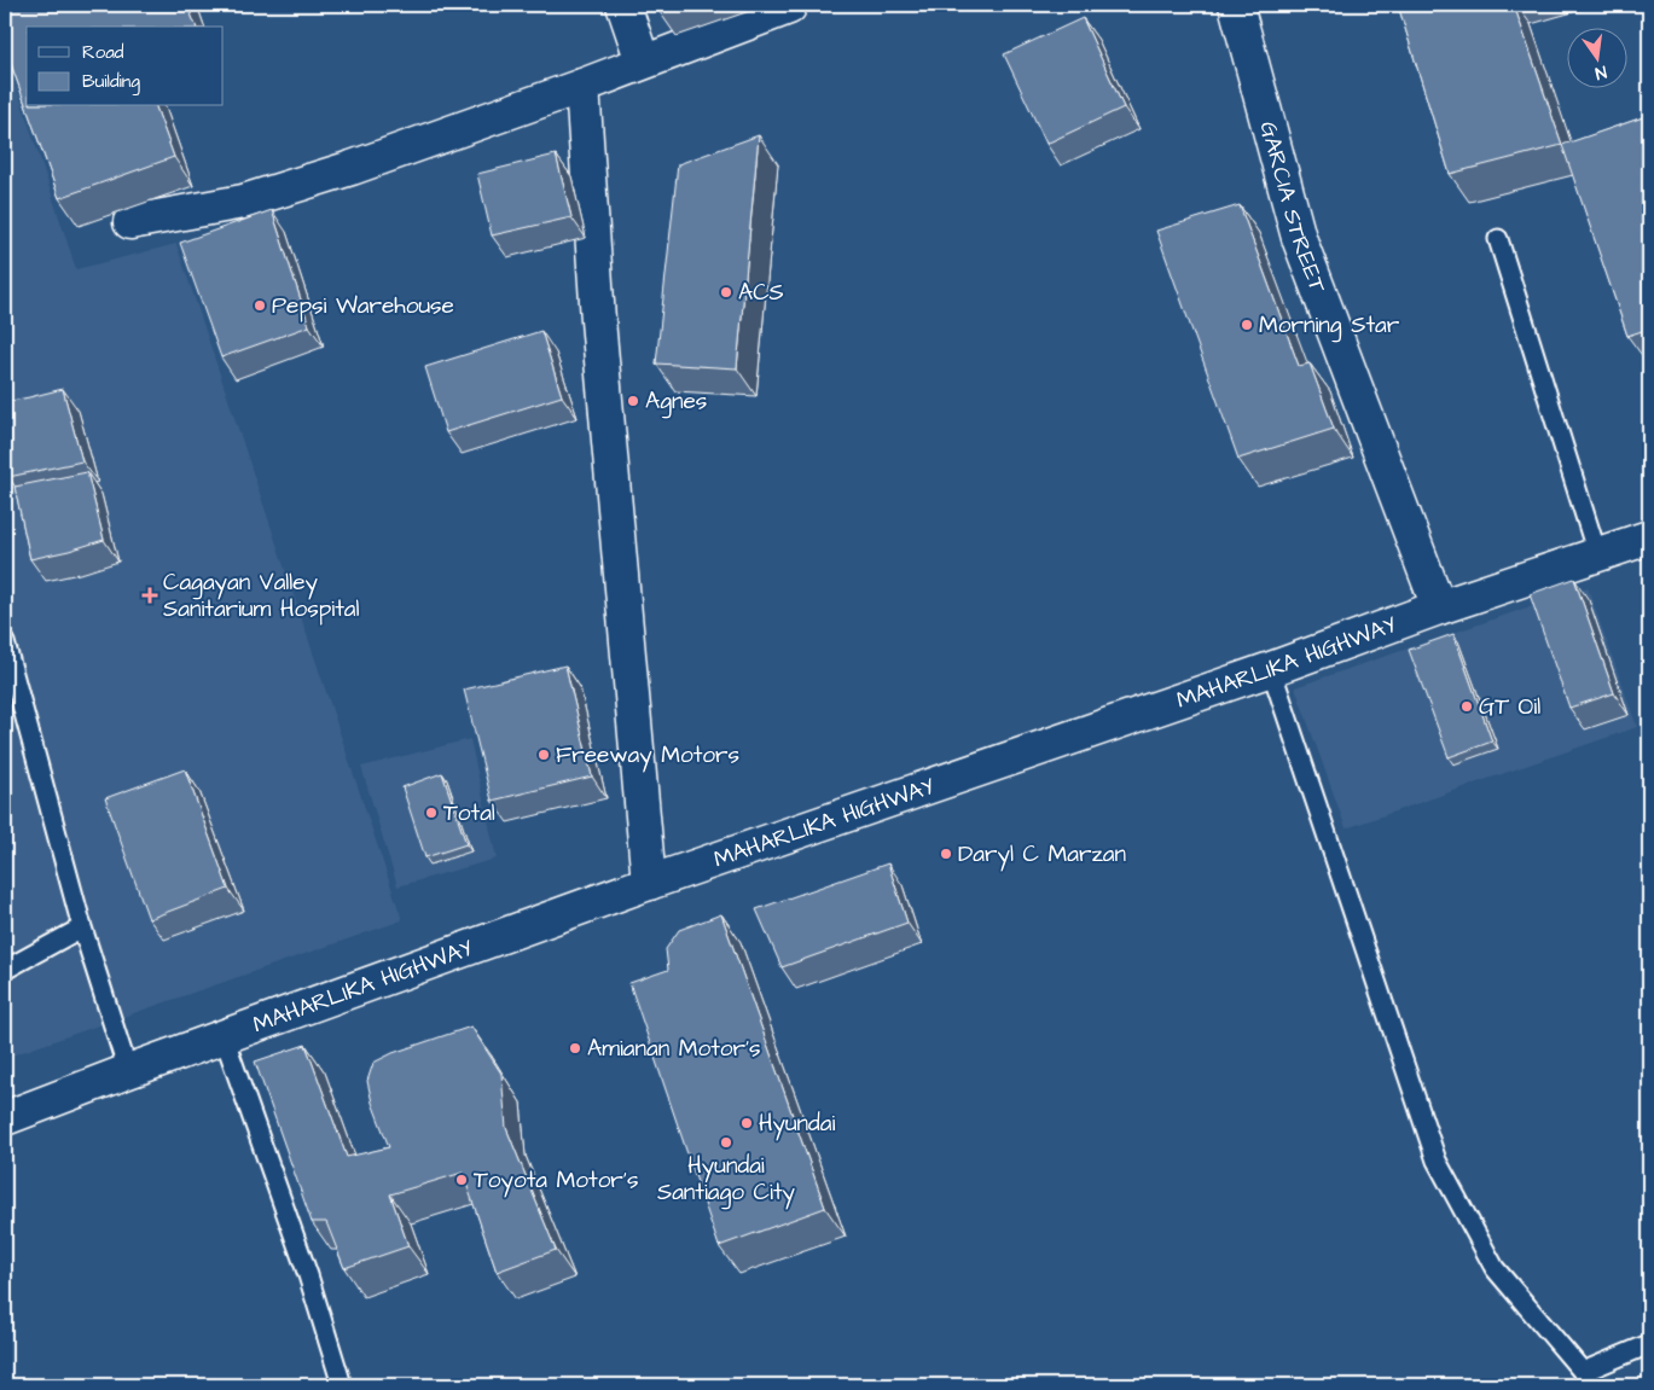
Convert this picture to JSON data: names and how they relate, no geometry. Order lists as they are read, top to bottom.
{
  "streets": {
    "street": ["GARCIA STREET", "MAHARLIKA HIGHWAY"]
  },
  "crossings": [
    ["GARCIA STREET", "MAHARLIKA HIGHWAY"]
  ],
  "places": {
    "other": [
      "ACS",
      "Pepsi Warehouse",
      "Morning Star",
      "Agnes",
      "GT Oil",
      "Freeway Motors",
      "Total",
      "Daryl C Marzan",
      "Amianan Motor's",
      "Hyundai",
      "Hyundai Santiago City",
      "Toyota Motor's"
    ],
    "health": ["Cagayan Valley Sanitarium Hospital"]
  },
  "legend": ["Road", "Building"],
  "north": "bottom"
}
